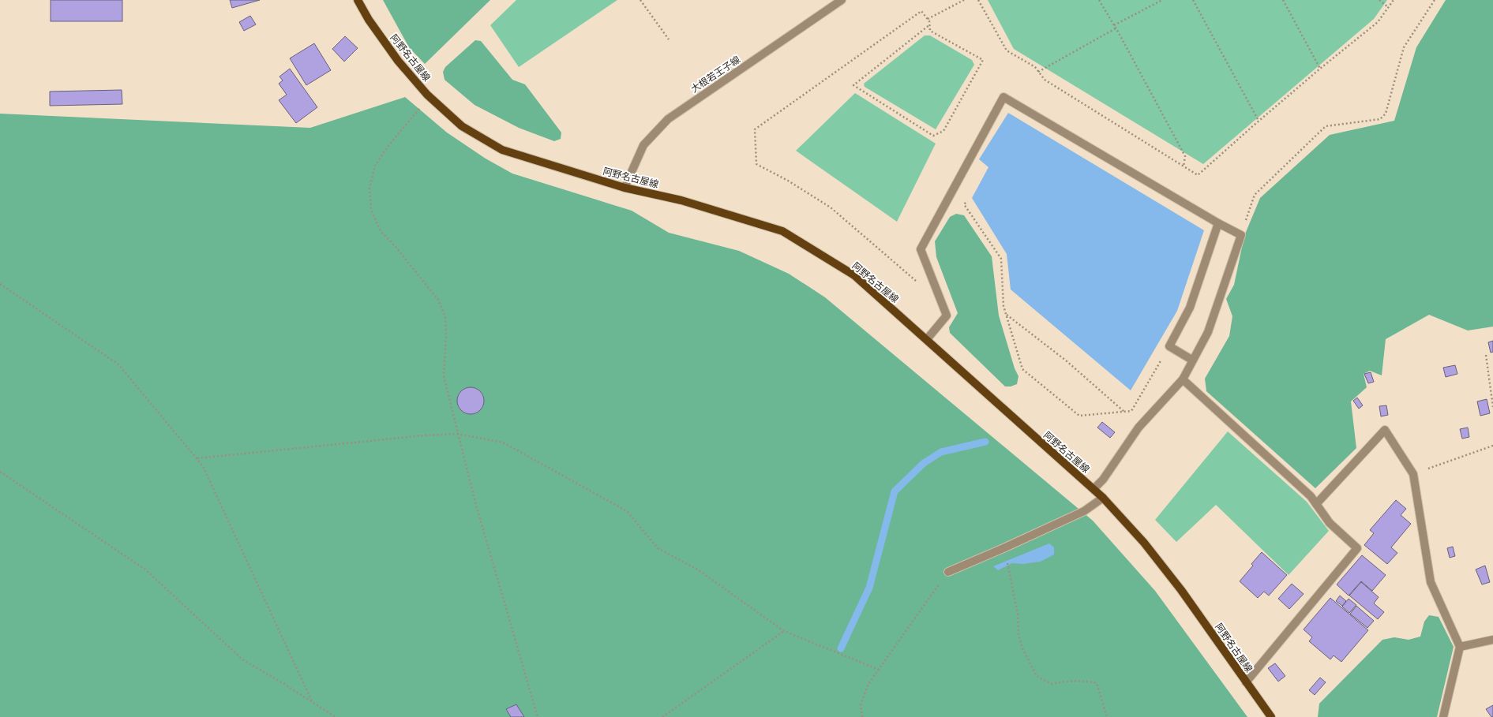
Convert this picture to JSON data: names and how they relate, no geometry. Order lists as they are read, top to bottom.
{
  "streets": {
    "main road": ["阿野名古屋線"],
    "street": ["大根若王子線"]
  },
  "crossings": [
    ["阿野名古屋線", "大根若王子線"]
  ]
}
